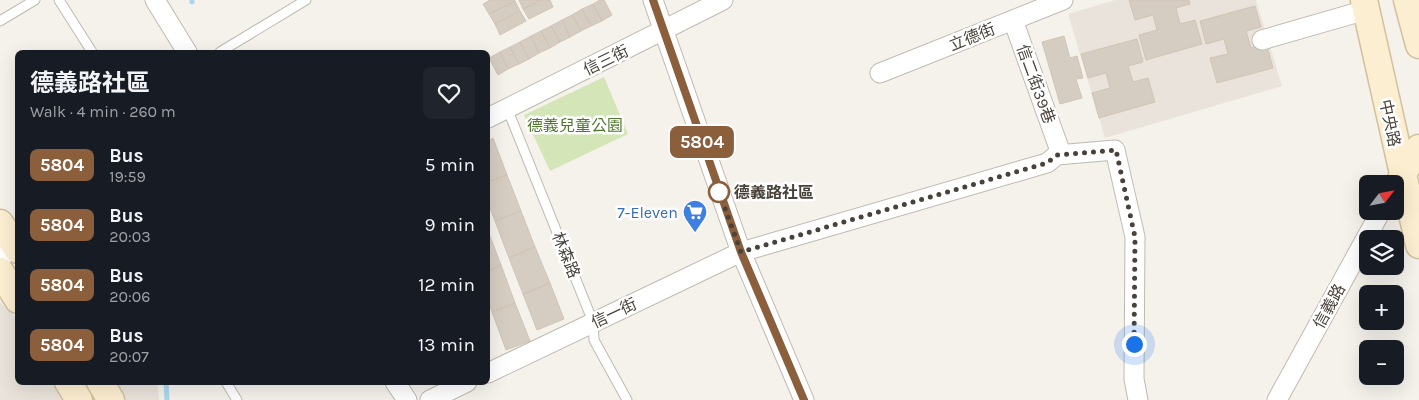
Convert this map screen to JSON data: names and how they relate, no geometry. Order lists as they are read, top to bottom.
{
  "streets": {
    "street": [
      "立德街",
      "信三街",
      "信二街39巷",
      "中央路",
      "信義路",
      "信一街"
    ],
    "lane": ["林森路"]
  },
  "crossings": [
    ["立德街", "信二街39巷"],
    ["信三街", "林森路"],
    ["信二街39巷", "信一街"],
    ["林森路", "信一街"]
  ],
  "parks": ["德義兒童公園"],
  "places": {
    "other": ["德義路社區"],
    "supermarket": ["7-Eleven"]
  },
  "lines": ["bus line 5804"],
  "north": "top right",
  "page": {
    "on_map": "5804",
    "heading": ["德義路社區", "Walk · 4 min · 260 m"],
    "list": [
      {
        "mark": "5804",
        "name": "Bus",
        "note": "19:59",
        "value": "5 min"
      },
      {
        "mark": "5804",
        "name": "Bus",
        "note": "20:03",
        "value": "9 min"
      },
      {
        "mark": "5804",
        "name": "Bus",
        "note": "20:06",
        "value": "12 min"
      },
      {
        "mark": "5804",
        "name": "Bus",
        "note": "20:07",
        "value": "13 min"
      }
    ],
    "map_buttons": ["+", "−"]
  }
}
